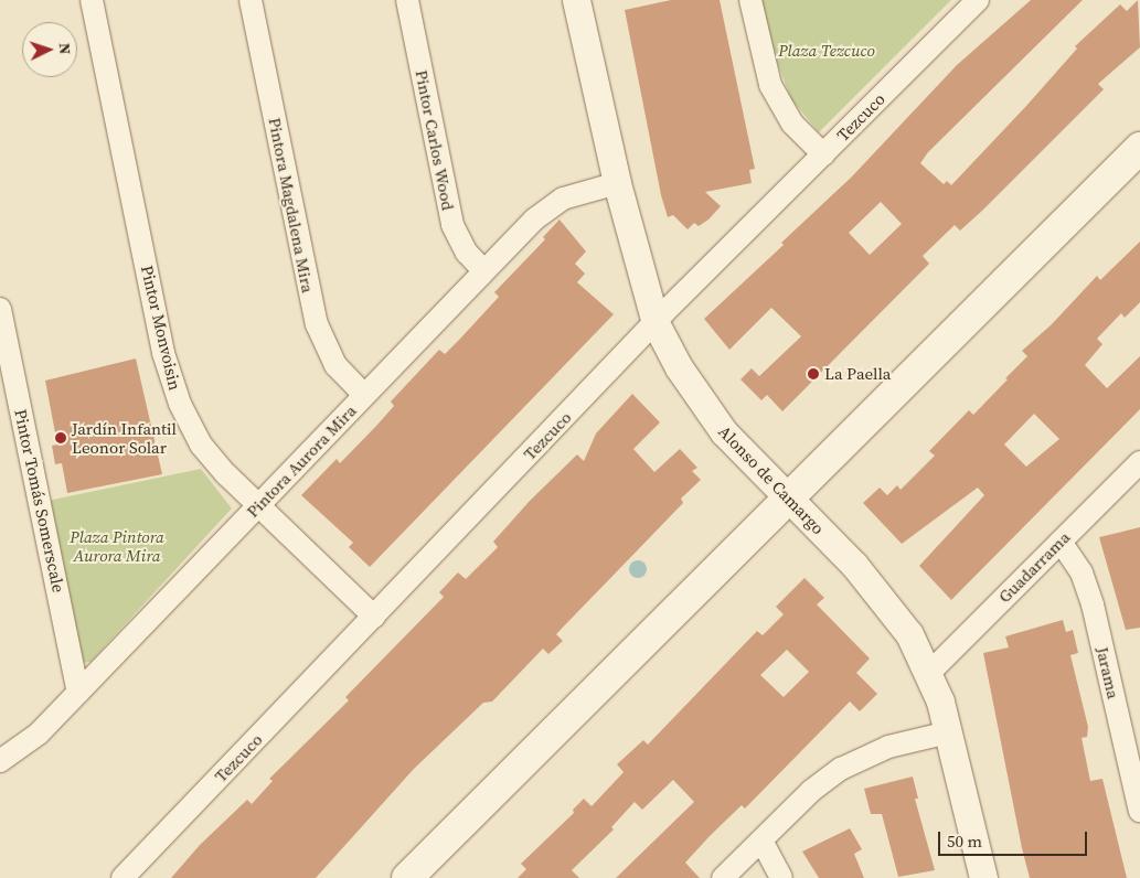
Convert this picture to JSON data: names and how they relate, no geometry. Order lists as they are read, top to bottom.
{
  "streets": {
    "street": [
      "Tezcuco",
      "Pintor Carlos Wood",
      "Pintora Magdalena Mira",
      "Pintor Monvoisin",
      "Pintora Aurora Mira",
      "Alonso de Camargo",
      "Pintor Tomás Somerscale",
      "Guadarrama",
      "Jarama"
    ]
  },
  "crossings": [
    ["Tezcuco", "Pintor Monvoisin"],
    ["Tezcuco", "Alonso de Camargo"],
    ["Pintor Carlos Wood", "Pintora Aurora Mira"],
    ["Pintora Magdalena Mira", "Pintora Aurora Mira"],
    ["Pintor Monvoisin", "Pintora Aurora Mira"],
    ["Pintora Aurora Mira", "Alonso de Camargo"],
    ["Pintora Aurora Mira", "Pintor Tomás Somerscale"],
    ["Alonso de Camargo", "Guadarrama"],
    ["Guadarrama", "Jarama"]
  ],
  "parks": ["Plaza Tezcuco", "Plaza Pintora Aurora Mira"],
  "places": ["La Paella", "Jardín Infantil Leonor Solar"],
  "scale_bar": "50 m",
  "north": "right"
}
